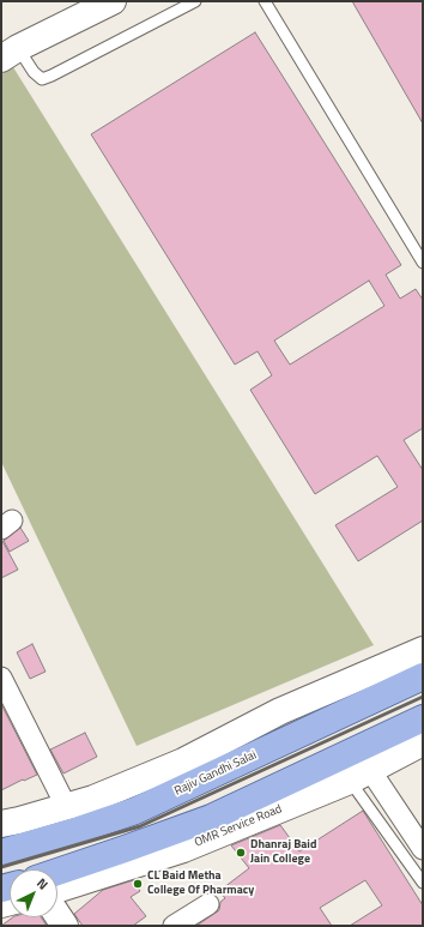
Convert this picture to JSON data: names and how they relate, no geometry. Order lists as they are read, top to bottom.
{
  "streets": {
    "main road": ["Rajiv Gandhi Salai"],
    "street": ["OMR Service Road"]
  },
  "places": ["Dhanraj Baid Jain College", "CL Baid Metha College Of Pharmacy"],
  "north": "top right"
}
